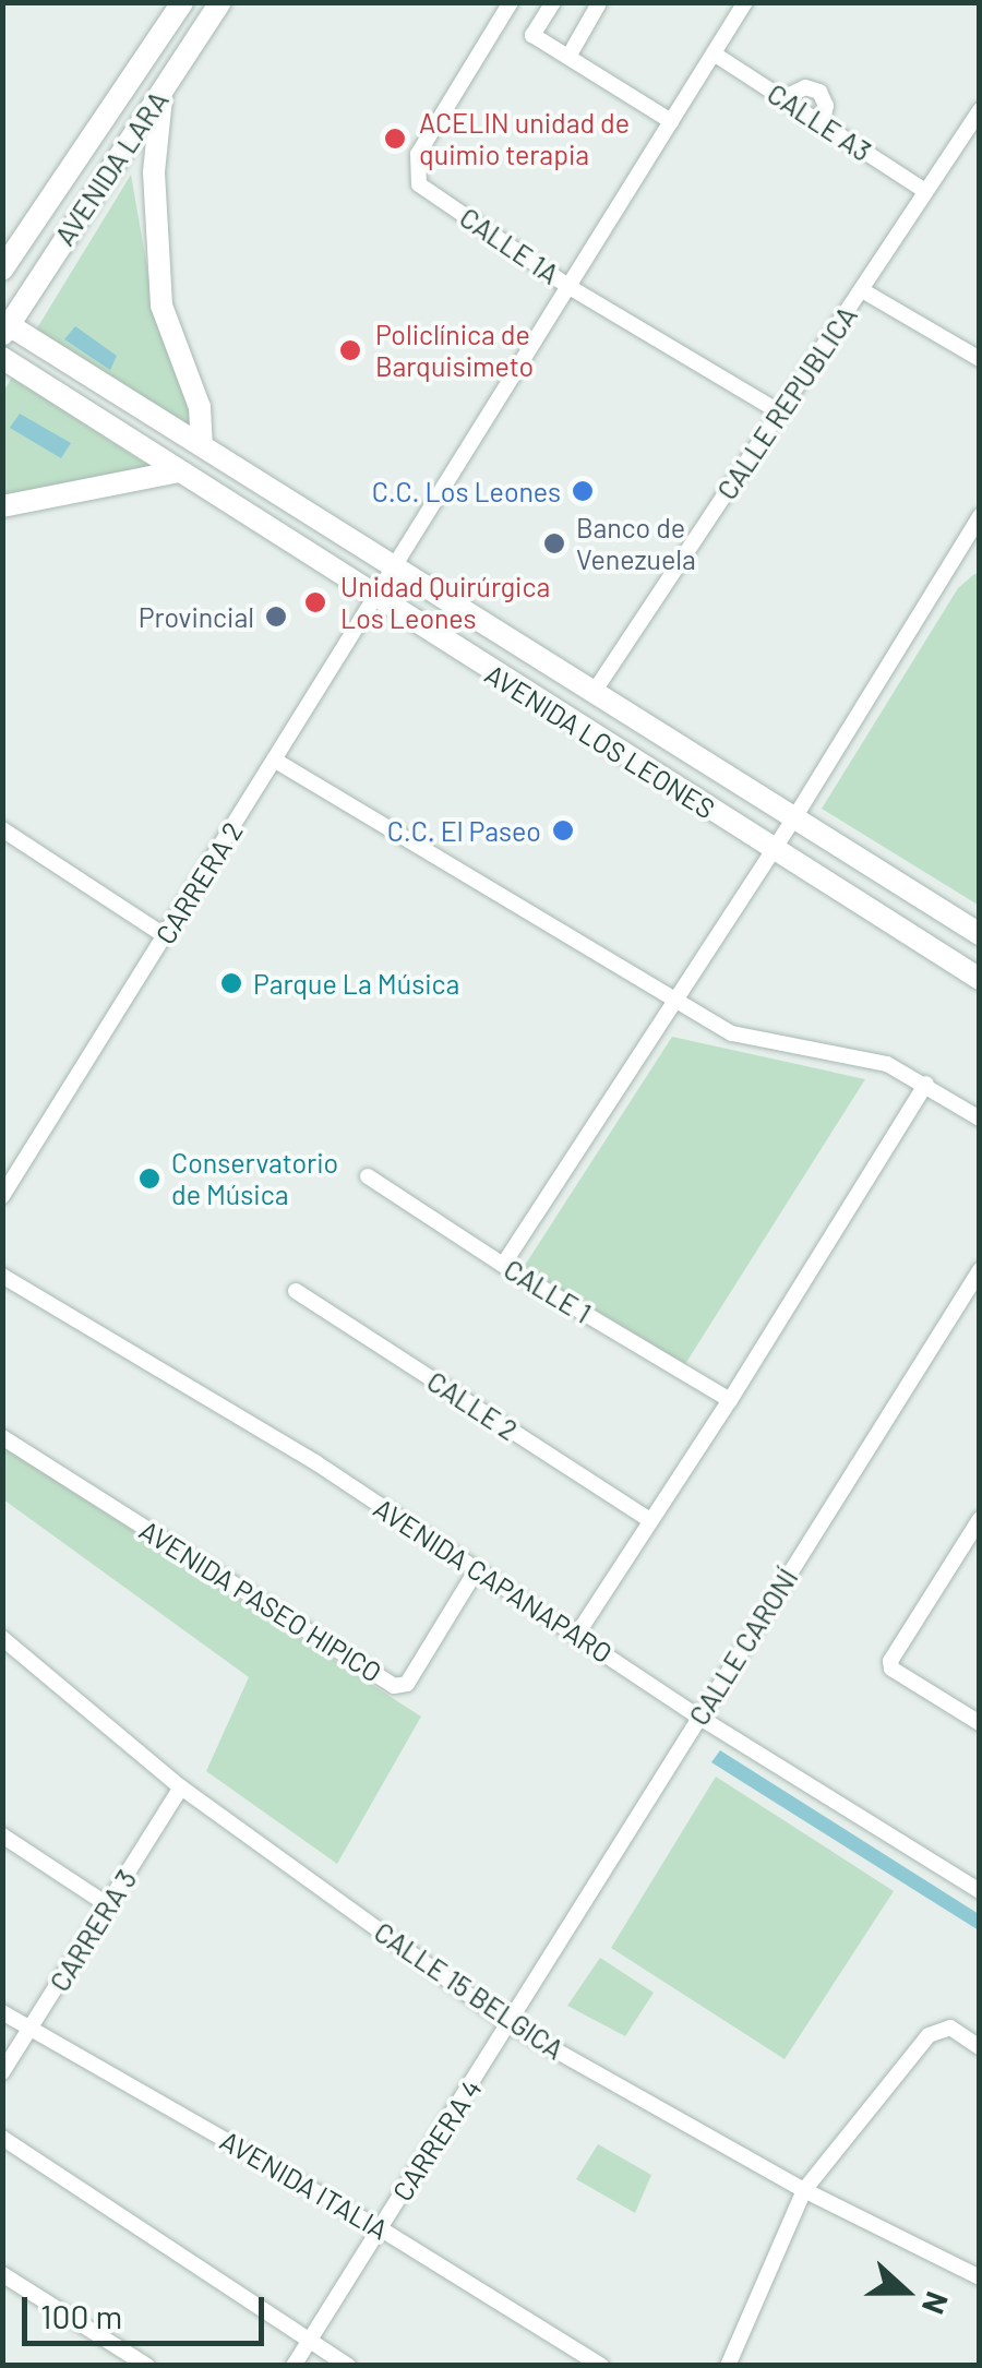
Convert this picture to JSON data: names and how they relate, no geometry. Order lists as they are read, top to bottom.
{
  "streets": {
    "street": [
      "CALLE A3",
      "AVENIDA LARA",
      "CALLE 1A",
      "CALLE REPUBLICA",
      "AVENIDA LOS LEONES",
      "CARRERA 2",
      "CALLE 1",
      "CALLE 2",
      "AVENIDA CAPANAPARO",
      "AVENIDA PASEO HIPICO",
      "CALLE CARONÍ",
      "CARRERA 3",
      "CALLE 15 BELGICA",
      "CARRERA 4",
      "AVENIDA ITALIA"
    ]
  },
  "crossings": [
    ["CALLE A3", "CALLE REPUBLICA"],
    ["CALLE A3", "CARRERA 2"],
    ["AVENIDA LARA", "AVENIDA LOS LEONES"],
    ["CALLE 1A", "CALLE REPUBLICA"],
    ["CALLE 1A", "CARRERA 2"],
    ["CALLE REPUBLICA", "AVENIDA LOS LEONES"],
    ["AVENIDA LOS LEONES", "CARRERA 2"],
    ["AVENIDA CAPANAPARO", "AVENIDA PASEO HIPICO"],
    ["AVENIDA CAPANAPARO", "CALLE CARONÍ"],
    ["CALLE CARONÍ", "CALLE 15 BELGICA"],
    ["CALLE CARONÍ", "CARRERA 4"],
    ["CARRERA 3", "CALLE 15 BELGICA"],
    ["CARRERA 3", "AVENIDA ITALIA"],
    ["CALLE 15 BELGICA", "CARRERA 4"],
    ["CARRERA 4", "AVENIDA ITALIA"]
  ],
  "places": [
    "ACELIN unidad de quimio terapia",
    "Policlínica de Barquisimeto",
    "C.C. Los Leones",
    "Banco de Venezuela",
    "Unidad Quirúrgica Los Leones",
    "Provincial",
    "C.C. El Paseo",
    "Parque La Música",
    "Conservatorio de Música"
  ],
  "scale_bar": "100 m",
  "north": "right"
}
